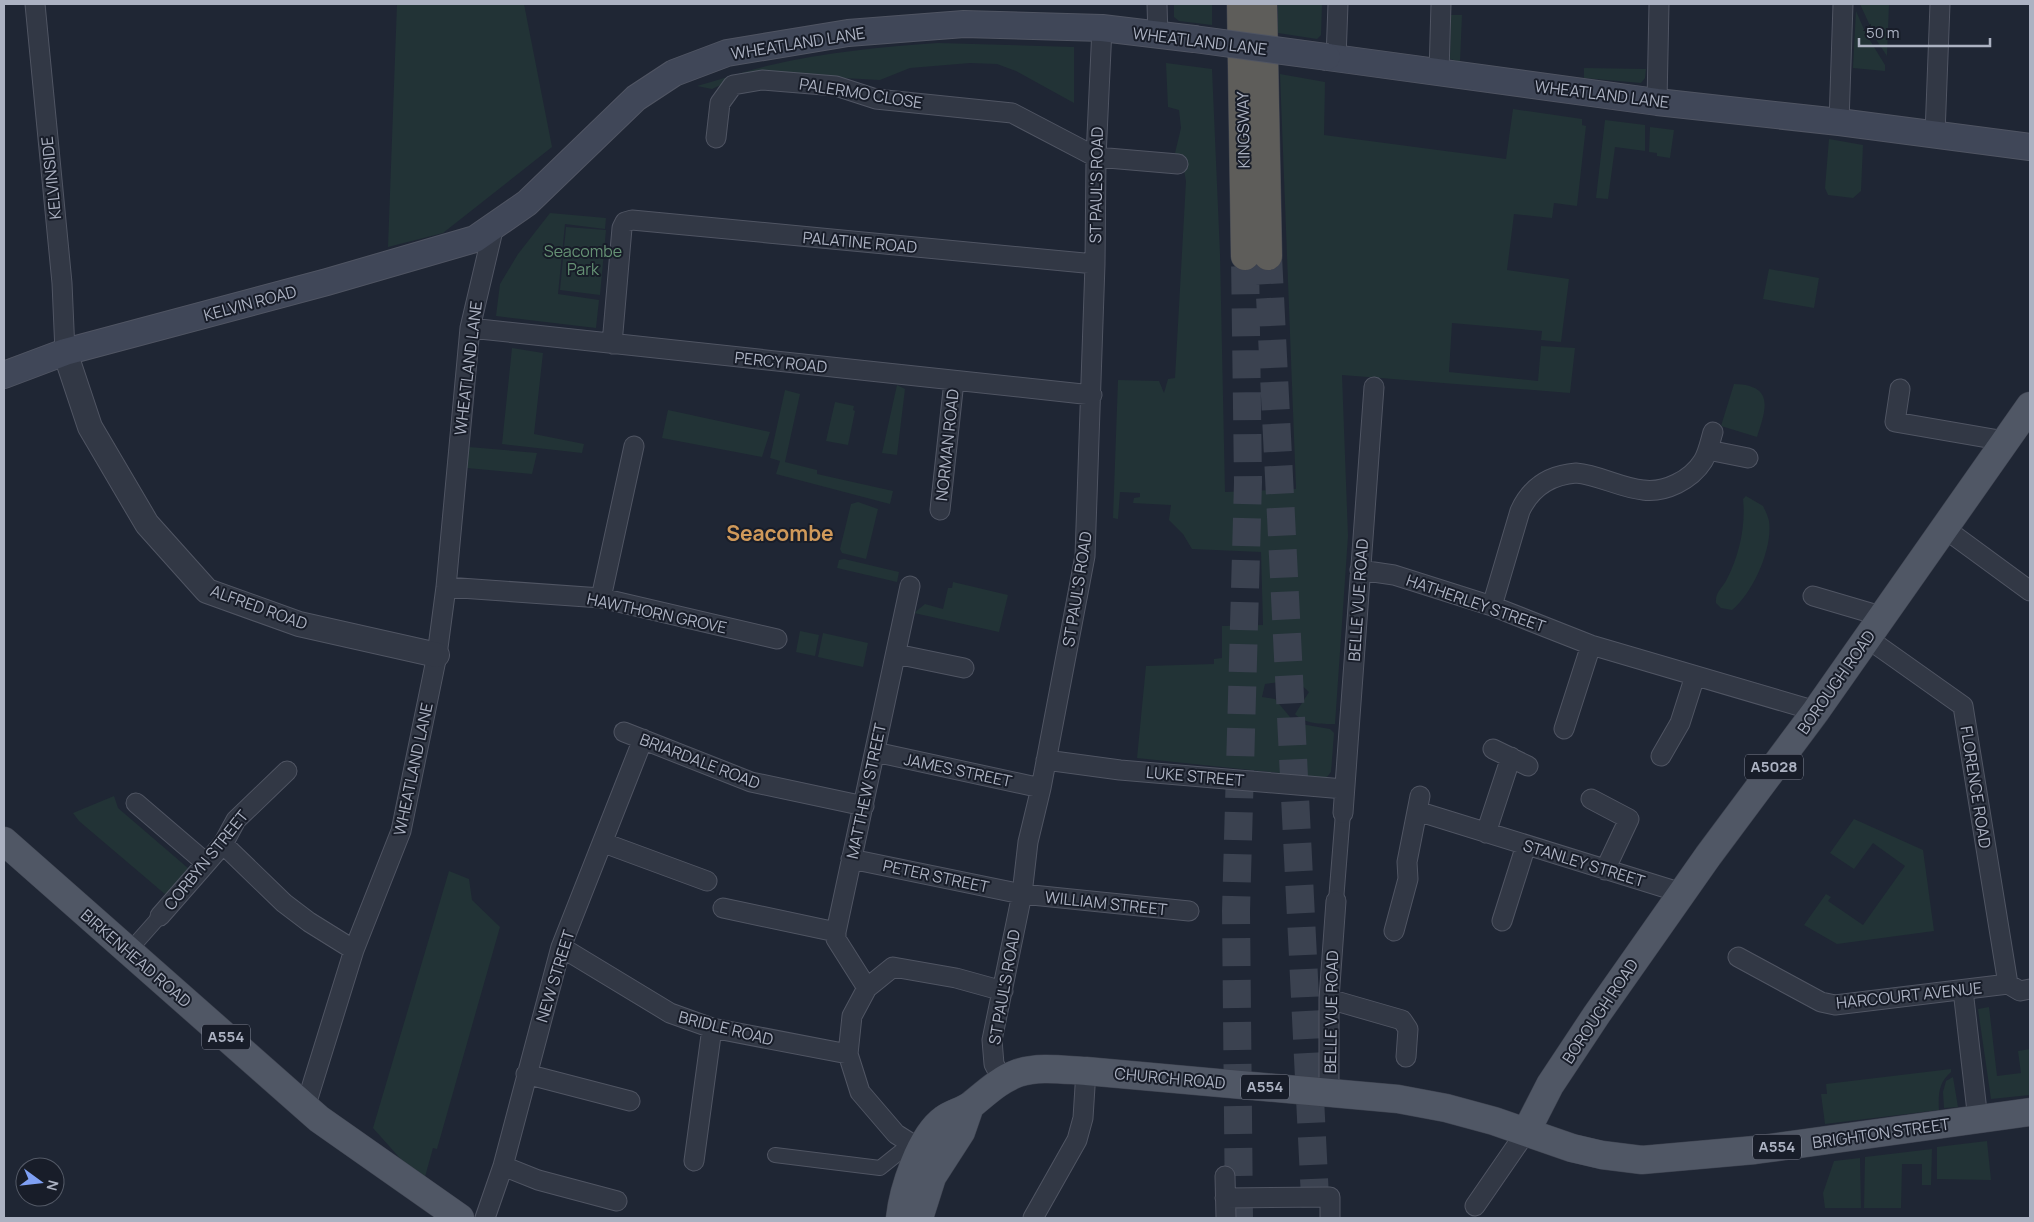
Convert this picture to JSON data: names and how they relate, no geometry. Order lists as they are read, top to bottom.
{
  "streets": {
    "highway": ["KINGSWAY"],
    "main road": [
      "WHEATLAND LANE",
      "KELVIN ROAD",
      "BOROUGH ROAD",
      "A5028",
      "BIRKENHEAD ROAD",
      "A554",
      "CHURCH ROAD",
      "BRIGHTON STREET"
    ],
    "street": [
      "PALERMO CLOSE",
      "KELVINSIDE",
      "ST PAUL'S ROAD",
      "PALATINE ROAD",
      "PERCY ROAD",
      "NORMAN ROAD",
      "BELLE VUE ROAD",
      "HATHERLEY STREET",
      "ALFRED ROAD",
      "HAWTHORN GROVE",
      "BRIARDALE ROAD",
      "JAMES STREET",
      "LUKE STREET",
      "FLORENCE ROAD",
      "MATTHEW STREET",
      "CORBYN STREET",
      "STANLEY STREET",
      "PETER STREET",
      "WILLIAM STREET",
      "NEW STREET",
      "HARCOURT AVENUE",
      "BRIDLE ROAD"
    ]
  },
  "crossings": [
    ["WHEATLAND LANE", "ST PAUL'S ROAD"],
    ["WHEATLAND LANE", "KELVIN ROAD"],
    ["WHEATLAND LANE", "PERCY ROAD"],
    ["WHEATLAND LANE", "ALFRED ROAD"],
    ["WHEATLAND LANE", "HAWTHORN GROVE"],
    ["WHEATLAND LANE", "BIRKENHEAD ROAD"],
    ["PALERMO CLOSE", "ST PAUL'S ROAD"],
    ["KELVINSIDE", "KELVIN ROAD"],
    ["KELVINSIDE", "ALFRED ROAD"],
    ["ST PAUL'S ROAD", "PALATINE ROAD"],
    ["ST PAUL'S ROAD", "PERCY ROAD"],
    ["ST PAUL'S ROAD", "JAMES STREET"],
    ["ST PAUL'S ROAD", "LUKE STREET"],
    ["ST PAUL'S ROAD", "PETER STREET"],
    ["ST PAUL'S ROAD", "WILLIAM STREET"],
    ["ST PAUL'S ROAD", "CHURCH ROAD"],
    ["PALATINE ROAD", "PERCY ROAD"],
    ["KELVIN ROAD", "ALFRED ROAD"],
    ["PERCY ROAD", "NORMAN ROAD"],
    ["BELLE VUE ROAD", "HATHERLEY STREET"],
    ["BELLE VUE ROAD", "LUKE STREET"],
    ["BELLE VUE ROAD", "CHURCH ROAD"],
    ["HATHERLEY STREET", "BOROUGH ROAD"],
    ["BOROUGH ROAD", "FLORENCE ROAD"],
    ["BOROUGH ROAD", "STANLEY STREET"],
    ["BOROUGH ROAD", "CHURCH ROAD"],
    ["BOROUGH ROAD", "BRIGHTON STREET"],
    ["BRIARDALE ROAD", "MATTHEW STREET"],
    ["BRIARDALE ROAD", "NEW STREET"],
    ["JAMES STREET", "MATTHEW STREET"],
    ["FLORENCE ROAD", "HARCOURT AVENUE"],
    ["MATTHEW STREET", "PETER STREET"],
    ["CORBYN STREET", "BIRKENHEAD ROAD"],
    ["PETER STREET", "WILLIAM STREET"],
    ["NEW STREET", "BRIDLE ROAD"],
    ["CHURCH ROAD", "BRIGHTON STREET"]
  ],
  "districts": ["Seacombe"],
  "parks": ["Seacombe Park"],
  "scale_bar": "50 m",
  "north": "right"
}
